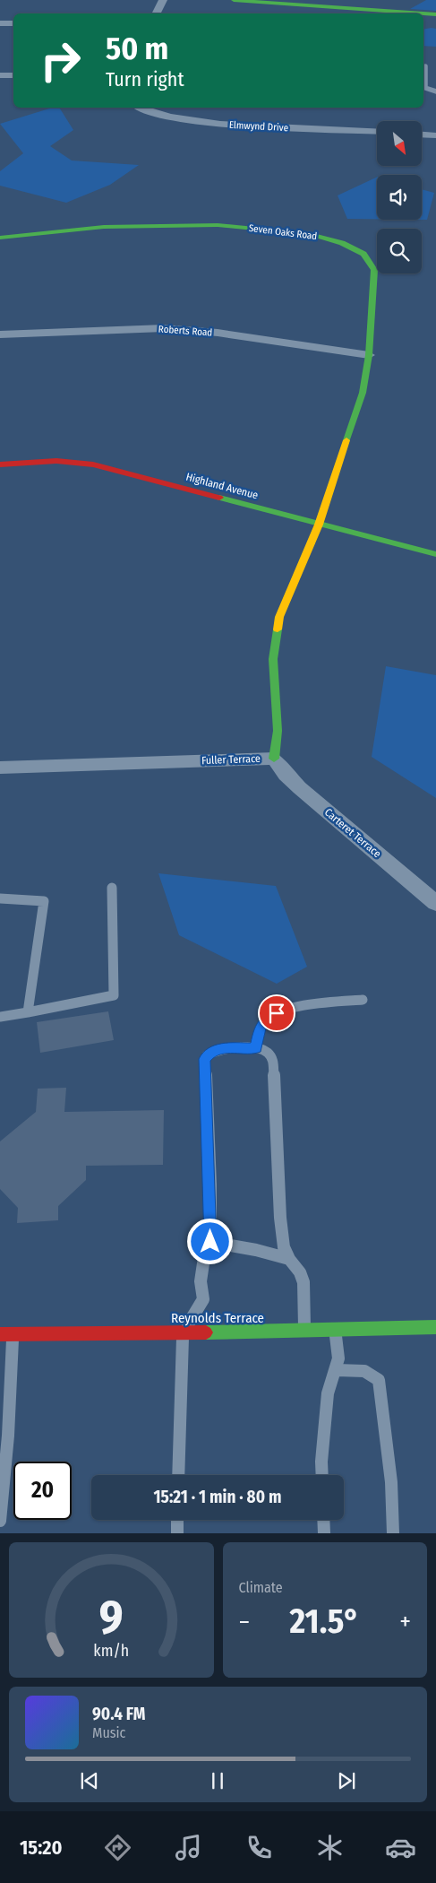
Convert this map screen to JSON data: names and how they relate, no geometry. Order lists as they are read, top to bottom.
{
  "streets": {
    "street": [
      "Elmwynd Drive",
      "Seven Oaks Road",
      "Roberts Road",
      "Highland Avenue",
      "Fuller Terrace",
      "Carteret Terrace",
      "Reynolds Terrace"
    ]
  },
  "crossings": [
    ["Seven Oaks Road", "Roberts Road"],
    ["Seven Oaks Road", "Highland Avenue"],
    ["Seven Oaks Road", "Fuller Terrace"],
    ["Highland Avenue", "Fuller Terrace"],
    ["Fuller Terrace", "Carteret Terrace"]
  ],
  "north": "bottom right",
  "page": {
    "turn": ["50 m", "Turn right"],
    "limit": "20",
    "trip": "15:21 · 1 min · 80 m",
    "tile": "Climate",
    "heat": ["−", "21.5°", "+"],
    "song": ["90.4 FM", "Music"],
    "tabs": "15:20",
    "gauge": ["9", "km/h"]
  }
}
